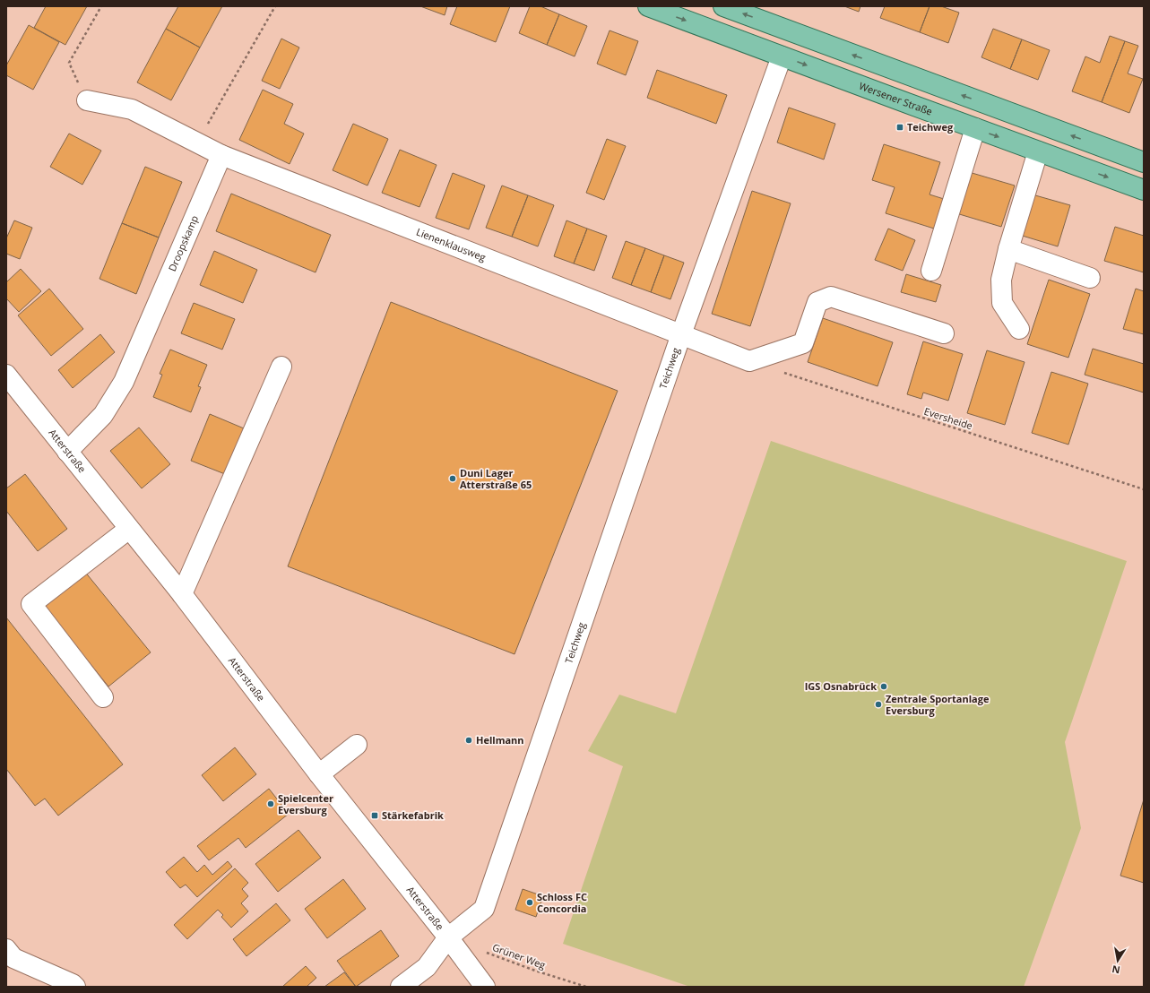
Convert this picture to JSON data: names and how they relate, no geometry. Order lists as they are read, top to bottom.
{
  "streets": {
    "main road": ["Wersener Straße"],
    "street": [
      "Droopskamp",
      "Lienenklausweg",
      "Teichweg",
      "Atterstraße"
    ],
    "path": ["Eversheide", "Grüner Weg"]
  },
  "crossings": [
    ["Wersener Straße", "Teichweg"],
    ["Droopskamp", "Lienenklausweg"],
    ["Droopskamp", "Atterstraße"],
    ["Lienenklausweg", "Teichweg"],
    ["Teichweg", "Atterstraße"]
  ],
  "places": {
    "transit": ["Teichweg", "Stärkefabrik"],
    "other": [
      "Duni Lager Atterstraße 65",
      "IGS Osnabrück",
      "Zentrale Sportanlage Eversburg",
      "Hellmann",
      "Spielcenter Eversburg",
      "Schloss FC Concordia"
    ]
  },
  "north": "bottom"
}
